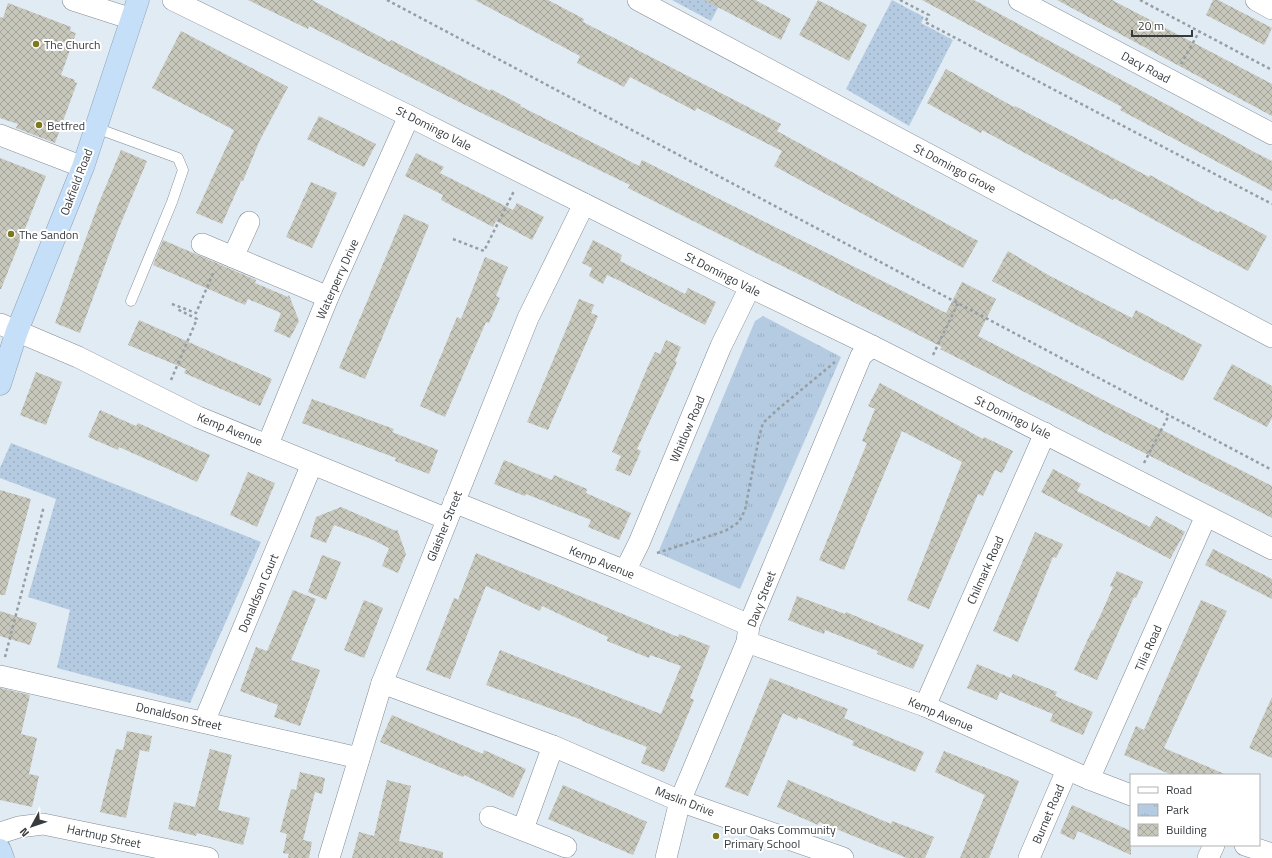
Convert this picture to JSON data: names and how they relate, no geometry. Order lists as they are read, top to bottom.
{
  "streets": {
    "highway": ["Oakfield Road"],
    "street": [
      "Dacy Road",
      "St Domingo Vale",
      "St Domingo Grove",
      "Waterperry Drive",
      "Kemp Avenue",
      "Whitlow Road",
      "Glaisher Street",
      "Chilmark Road",
      "Donaldson Court",
      "Davy Street",
      "Tilia Road",
      "Donaldson Street",
      "Maslin Drive",
      "Burnet Road",
      "Hartnup Street"
    ]
  },
  "crossings": [
    ["St Domingo Vale", "Waterperry Drive"],
    ["St Domingo Vale", "Whitlow Road"],
    ["St Domingo Vale", "Glaisher Street"],
    ["St Domingo Vale", "Chilmark Road"],
    ["St Domingo Vale", "Davy Street"],
    ["St Domingo Vale", "Tilia Road"],
    ["Oakfield Road", "Kemp Avenue"],
    ["Waterperry Drive", "Kemp Avenue"],
    ["Kemp Avenue", "Whitlow Road"],
    ["Kemp Avenue", "Glaisher Street"],
    ["Kemp Avenue", "Chilmark Road"],
    ["Kemp Avenue", "Donaldson Court"],
    ["Kemp Avenue", "Davy Street"],
    ["Kemp Avenue", "Tilia Road"],
    ["Kemp Avenue", "Burnet Road"],
    ["Glaisher Street", "Donaldson Street"],
    ["Glaisher Street", "Maslin Drive"],
    ["Donaldson Court", "Donaldson Street"],
    ["Davy Street", "Maslin Drive"]
  ],
  "places": [
    "The Church",
    "Betfred",
    "The Sandon",
    "Four Oaks Community Primary School"
  ],
  "legend": ["Road", "Park", "Building"],
  "scale_bar": "20 m",
  "north": "bottom left"
}
